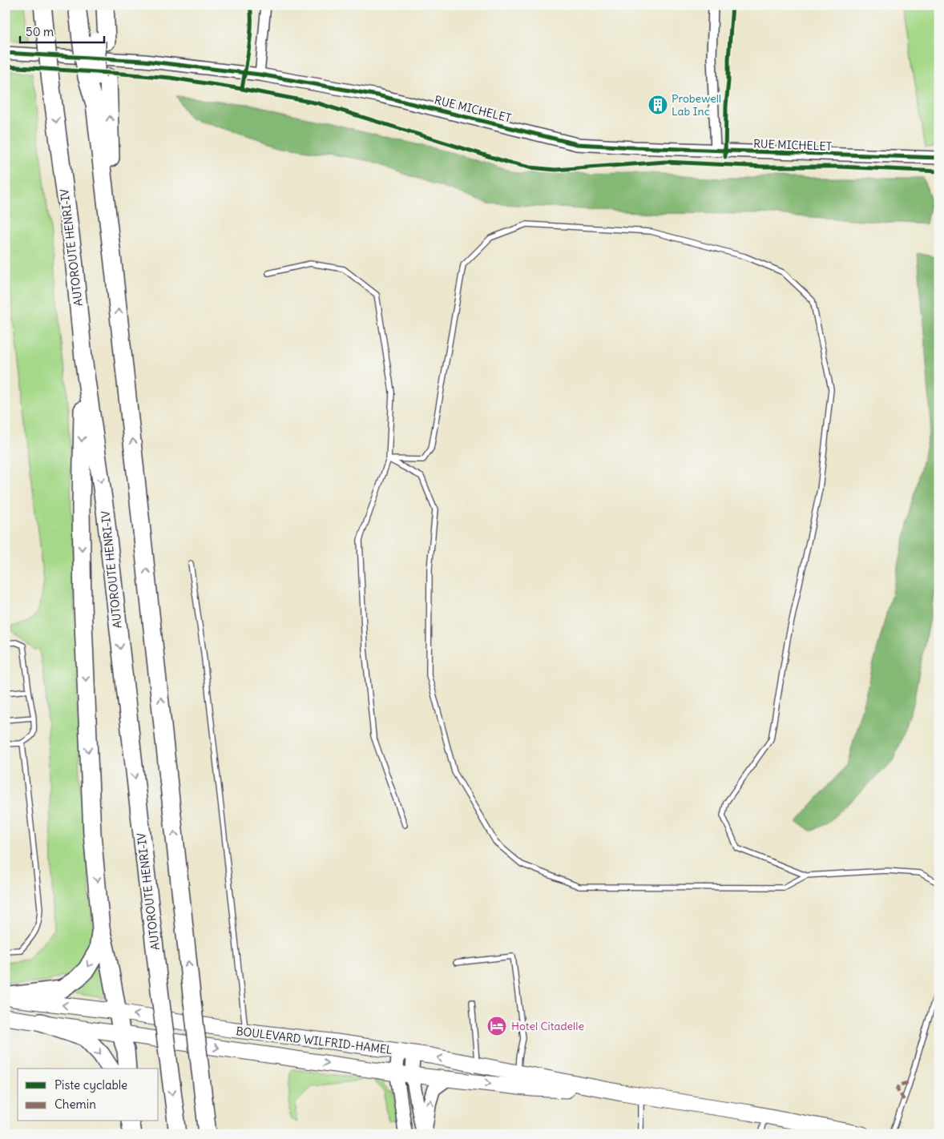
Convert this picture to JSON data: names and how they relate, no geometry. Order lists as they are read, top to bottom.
{
  "streets": {
    "highway": ["AUTOROUTE HENRI-IV"],
    "main road": ["BOULEVARD WILFRID-HAMEL"],
    "street": ["RUE MICHELET"]
  },
  "places": {
    "building": ["Probewell Lab Inc"],
    "hotel": ["Hotel Citadelle"]
  },
  "legend": ["Piste cyclable", "Chemin"],
  "scale_bar": "50 m"
}
